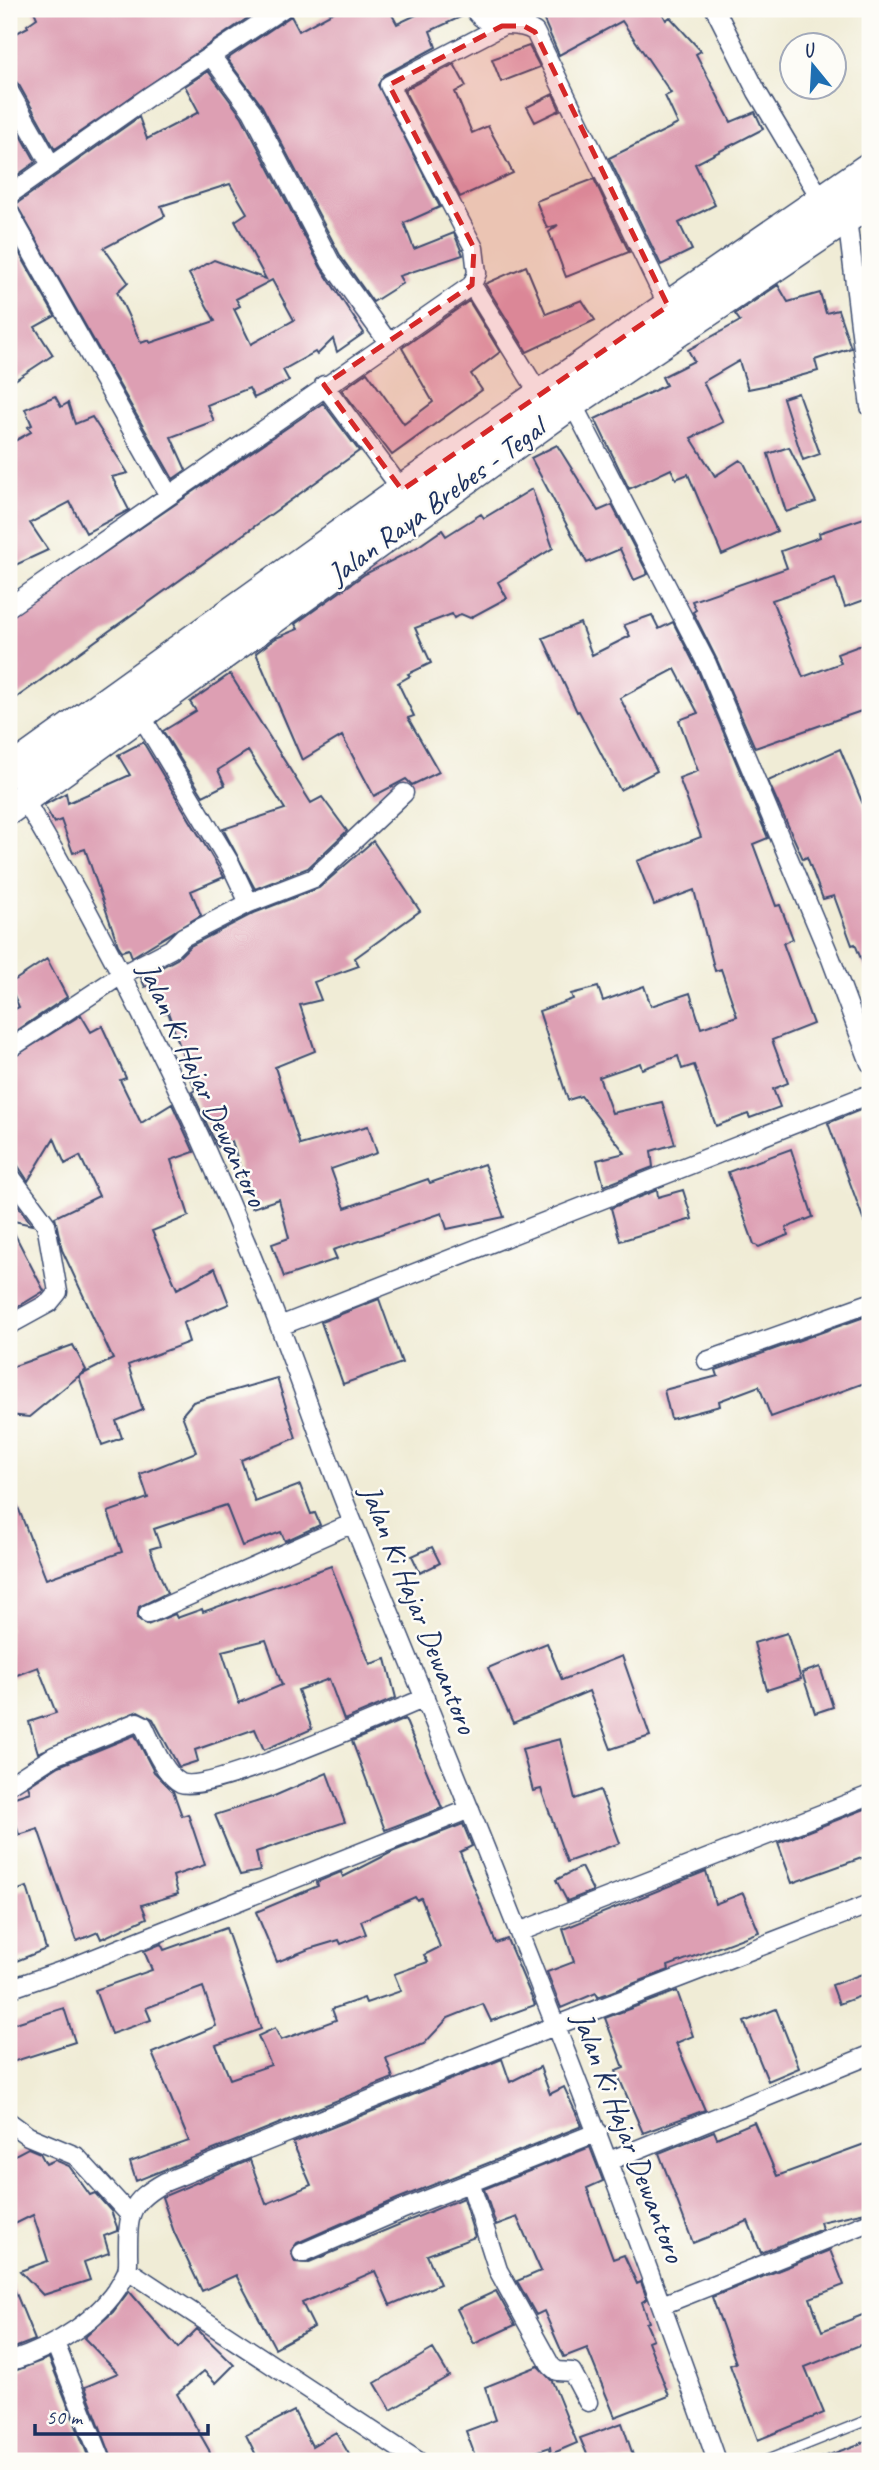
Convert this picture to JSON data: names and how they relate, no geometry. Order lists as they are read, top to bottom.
{
  "streets": {
    "highway": ["Jalan Raya Brebes - Tegal"],
    "street": ["Jalan Ki Hajar Dewantoro"]
  },
  "crossings": [
    ["Jalan Raya Brebes - Tegal", "Jalan Ki Hajar Dewantoro"]
  ],
  "scale_bar": "50 m",
  "north": "top"
}
